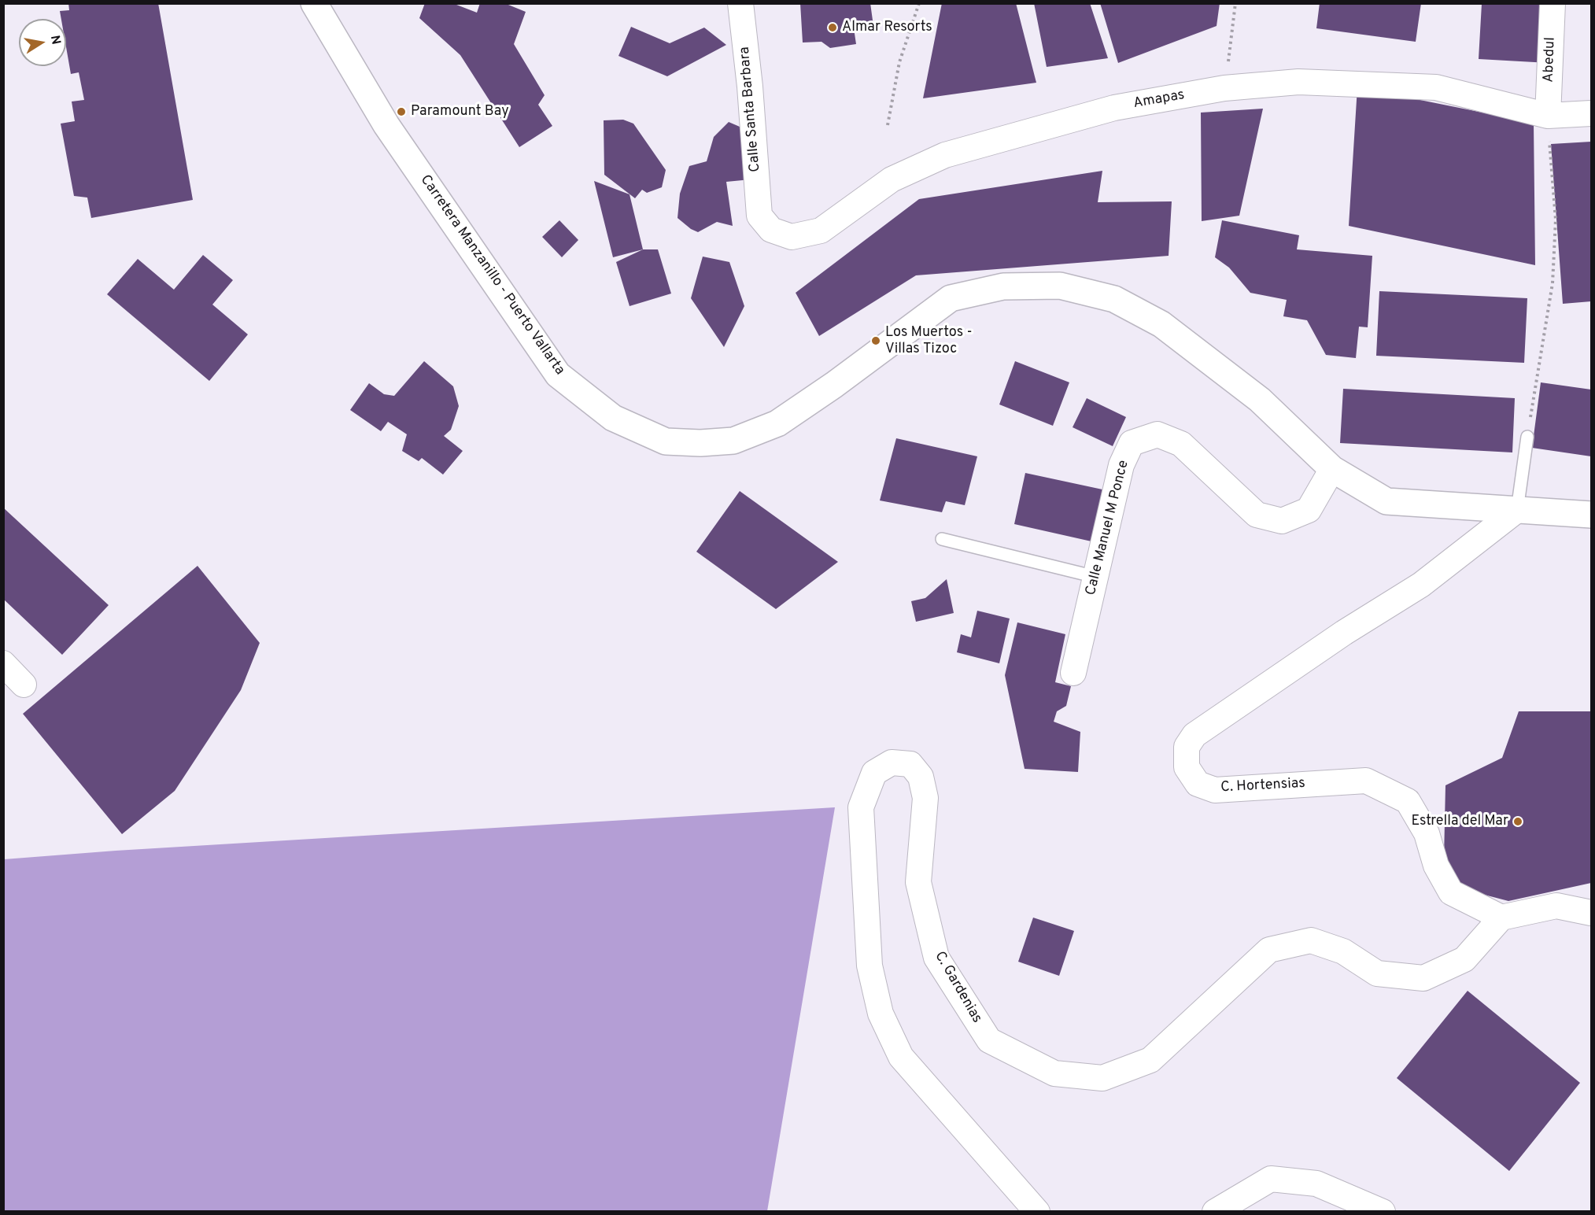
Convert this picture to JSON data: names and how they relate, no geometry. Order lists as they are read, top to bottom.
{
  "streets": {
    "highway": ["Carretera Manzanillo - Puerto Vallarta"],
    "street": [
      "Abedul",
      "Amapas",
      "Calle Santa Barbara",
      "Calle Manuel M Ponce",
      "C. Hortensias",
      "C. Gardenias"
    ]
  },
  "crossings": [
    ["Abedul", "Amapas"],
    ["Amapas", "Calle Santa Barbara"],
    ["Carretera Manzanillo - Puerto Vallarta", "Calle Manuel M Ponce"],
    ["Carretera Manzanillo - Puerto Vallarta", "C. Hortensias"],
    ["C. Hortensias", "C. Gardenias"]
  ],
  "places": [
    "Almar Resorts",
    "Paramount Bay",
    "Los Muertos - Villas Tizoc",
    "Estrella del Mar"
  ],
  "north": "right"
}
